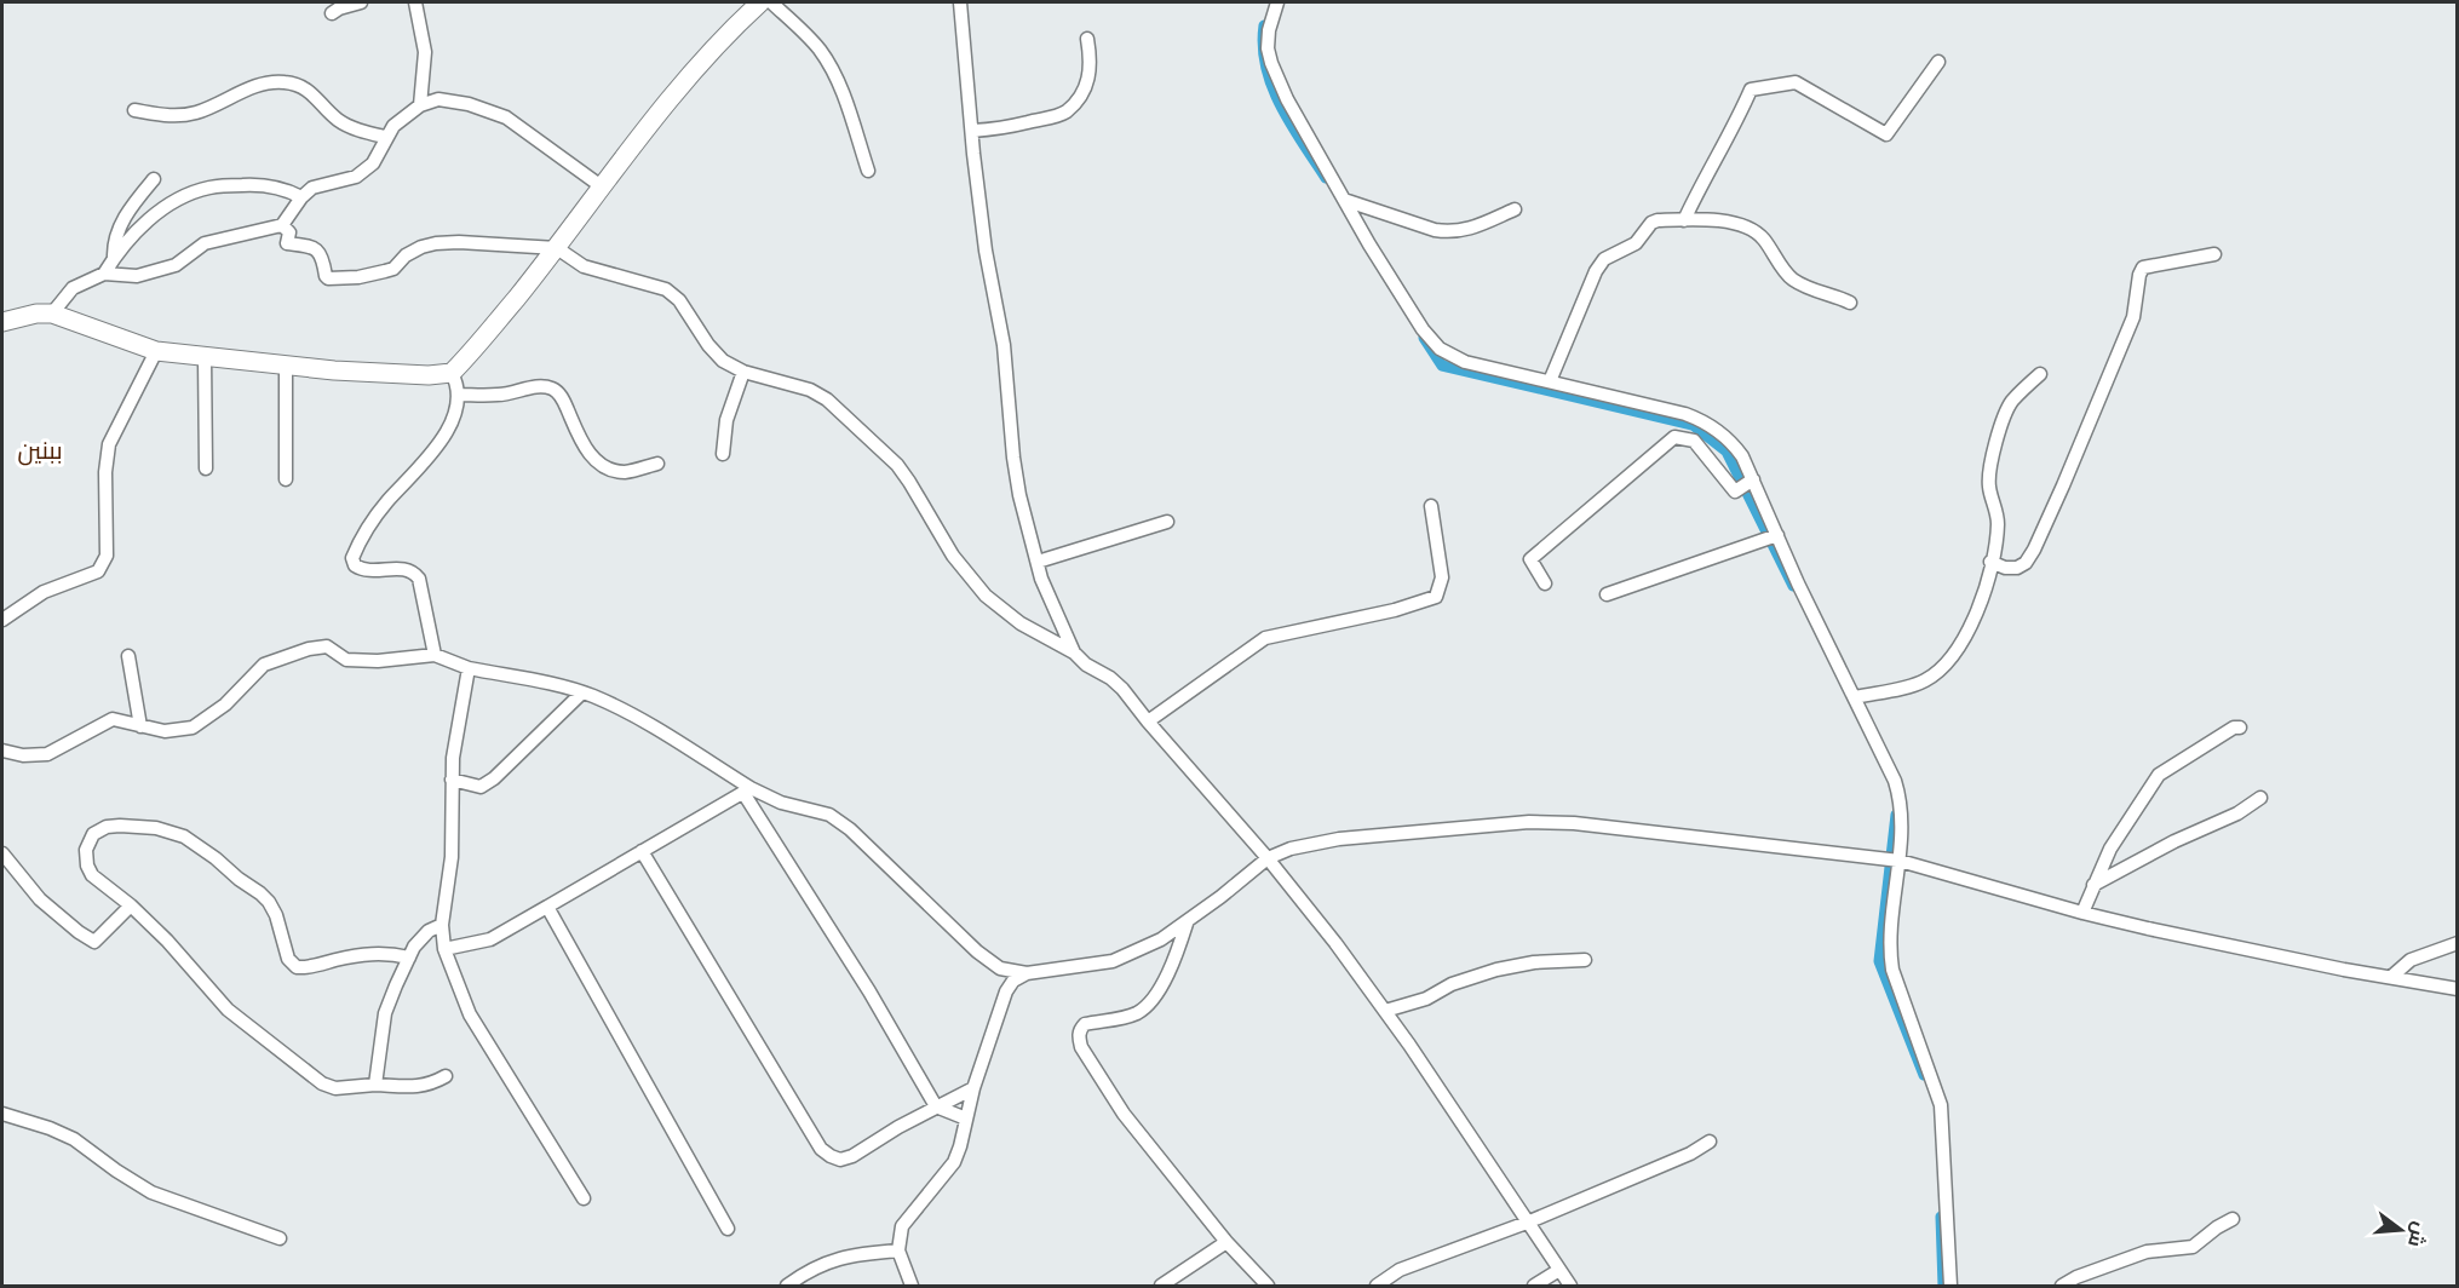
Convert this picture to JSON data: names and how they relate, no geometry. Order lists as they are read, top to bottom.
{
  "districts": ["ببنين"],
  "north": "right"
}
